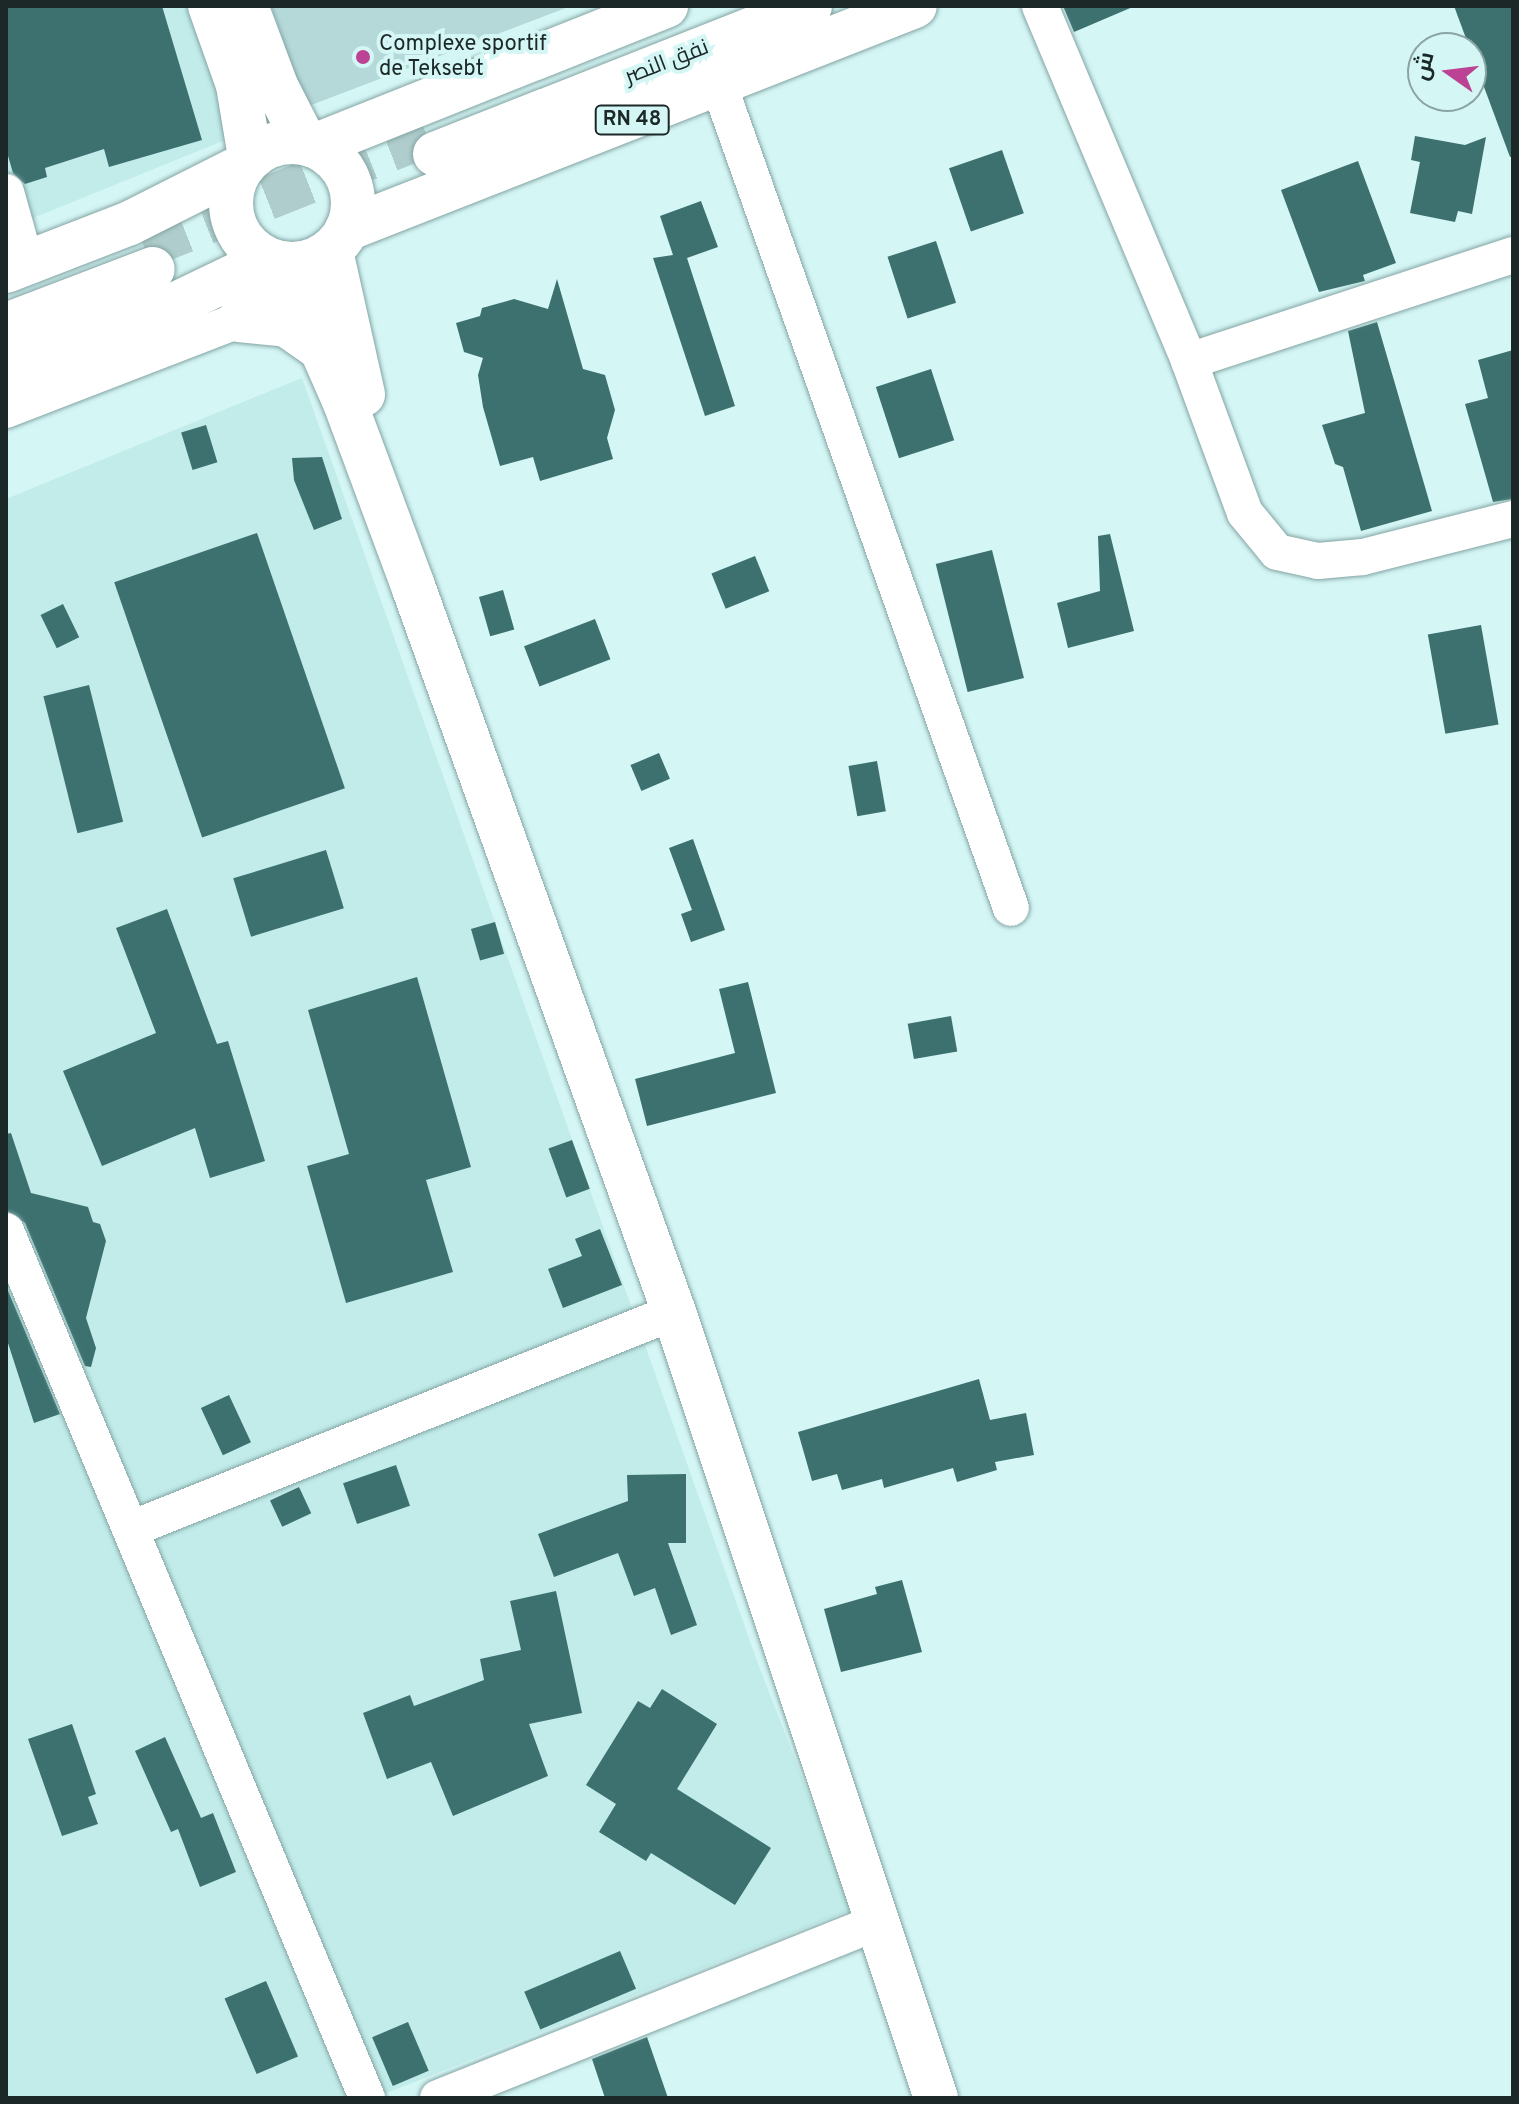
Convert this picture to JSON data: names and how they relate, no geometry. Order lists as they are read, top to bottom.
{
  "streets": {
    "main road": ["نفق النصر", "RN 48"]
  },
  "places": ["Complexe sportif de Teksebt"],
  "north": "left"
}
